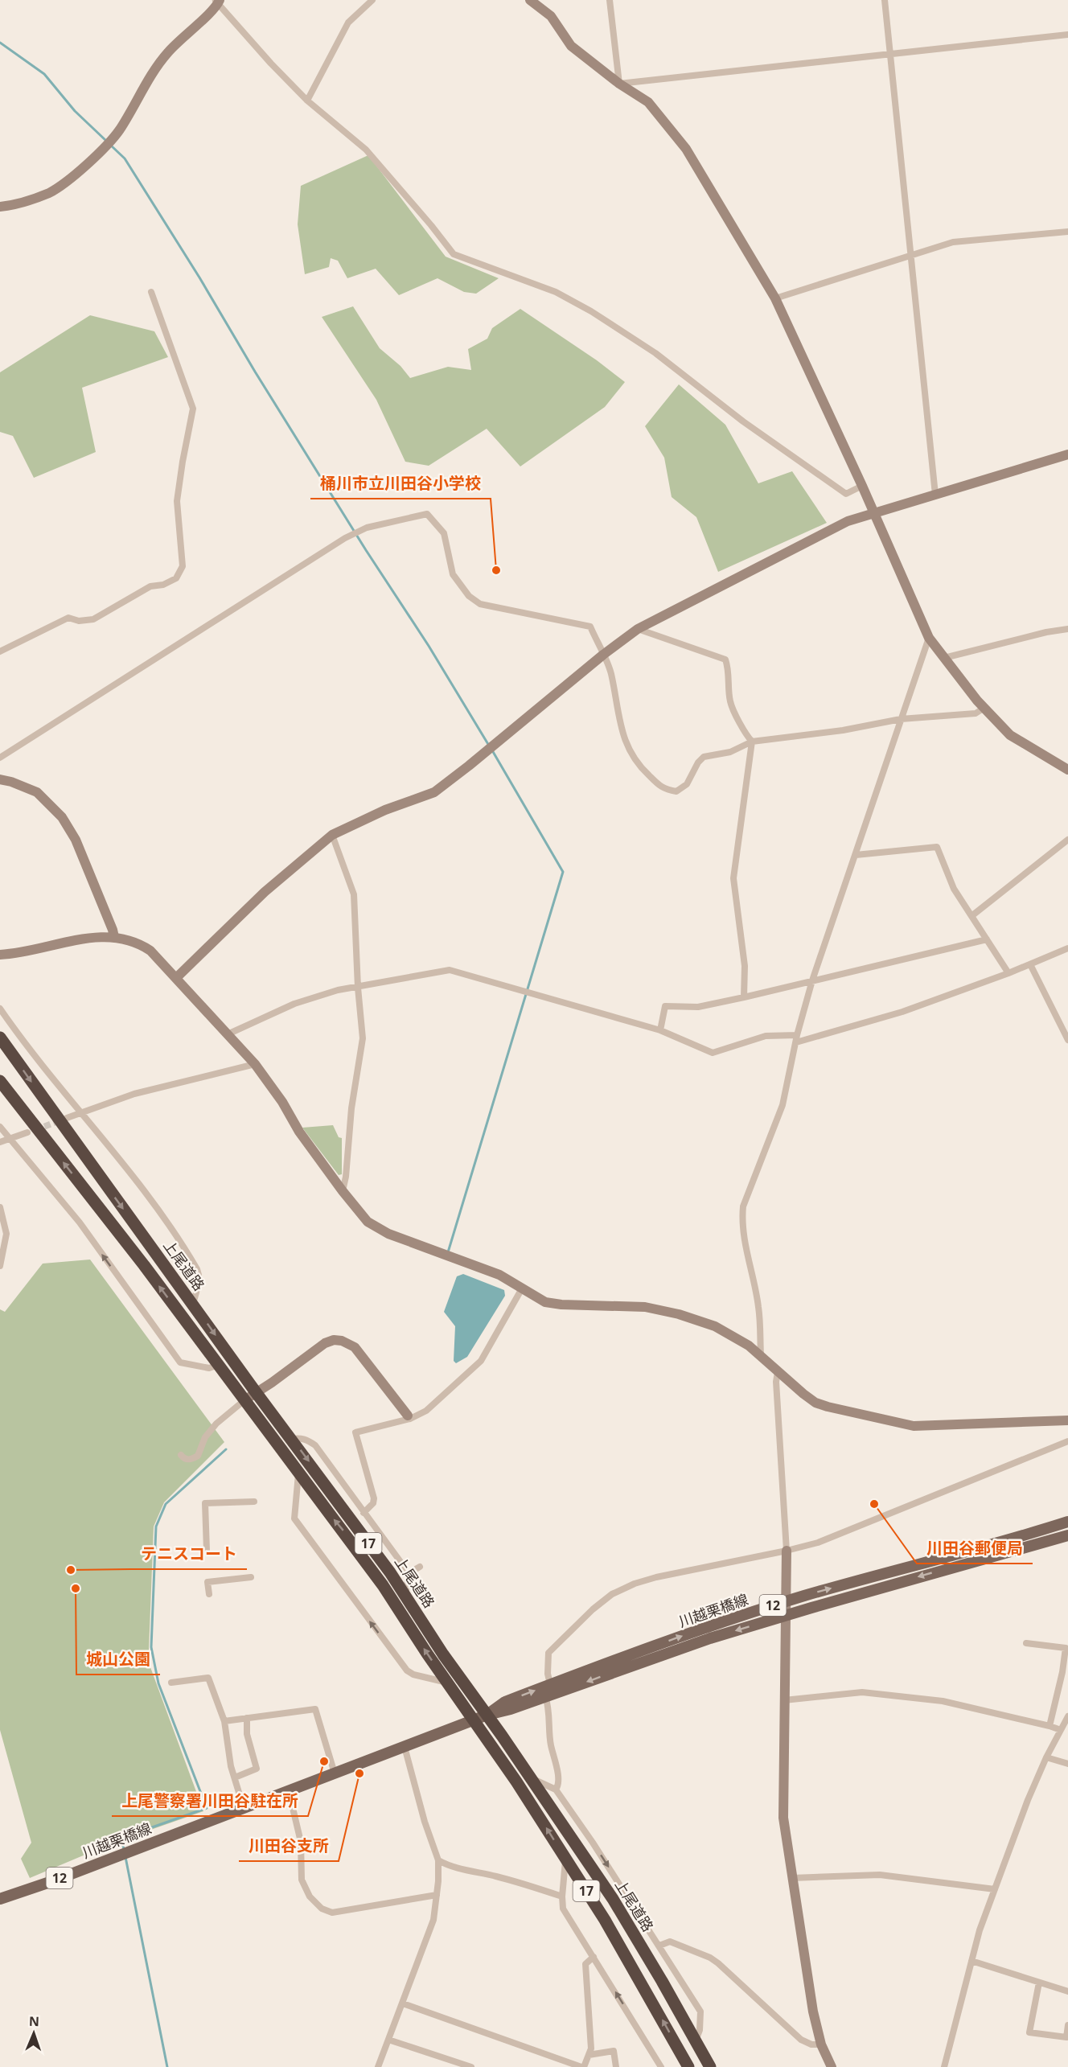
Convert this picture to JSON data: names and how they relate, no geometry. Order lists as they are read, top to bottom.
{
  "streets": {
    "highway": ["上尾道路", "17"],
    "main road": ["12", "川越栗橋線"]
  },
  "crossings": [
    ["上尾道路", "川越栗橋線"]
  ],
  "places": [
    "桶川市立川田谷小学校",
    "川田谷郵便局",
    "テニスコート",
    "城山公園",
    "上尾警察署川田谷駐在所",
    "川田谷支所"
  ],
  "north": "top"
}
